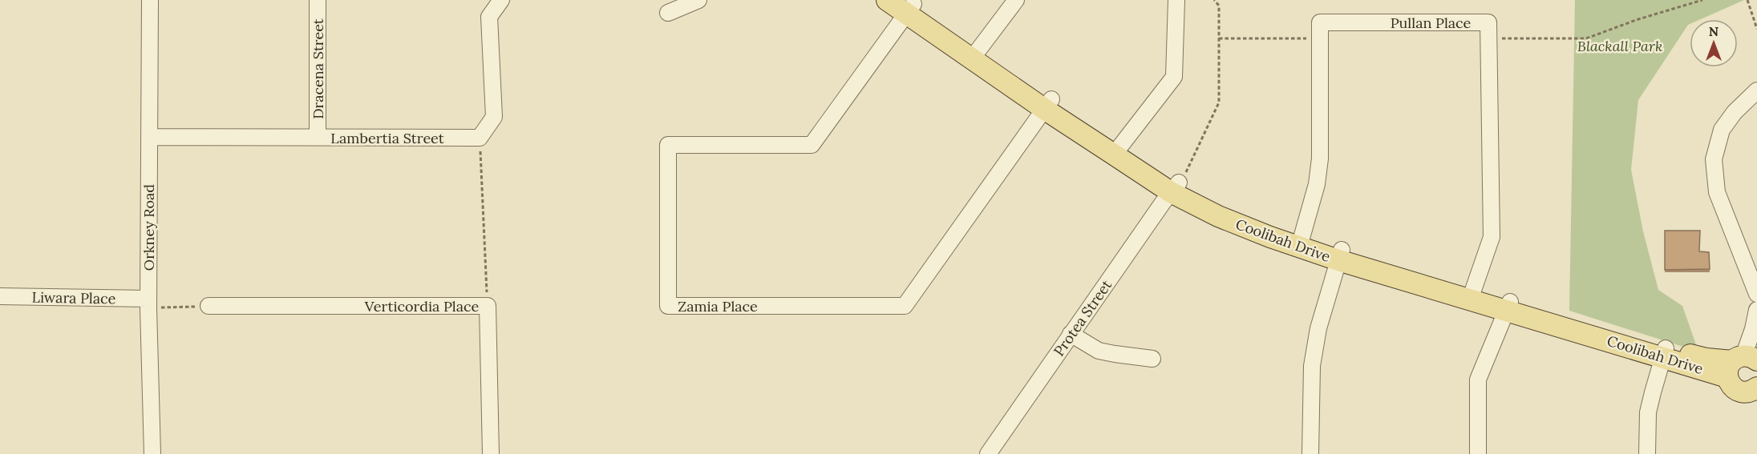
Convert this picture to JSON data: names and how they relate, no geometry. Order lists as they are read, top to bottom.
{
  "streets": {
    "main road": ["Coolibah Drive"],
    "street": [
      "Pullan Place",
      "Dracena Street",
      "Lambertia Street",
      "Orkney Road",
      "Liwara Place",
      "Verticordia Place",
      "Zamia Place",
      "Protea Street"
    ]
  },
  "crossings": [
    ["Pullan Place", "Coolibah Drive"],
    ["Dracena Street", "Lambertia Street"],
    ["Lambertia Street", "Orkney Road"],
    ["Orkney Road", "Liwara Place"],
    ["Coolibah Drive", "Zamia Place"],
    ["Coolibah Drive", "Protea Street"]
  ],
  "parks": ["Blackall Park"],
  "north": "top"
}
